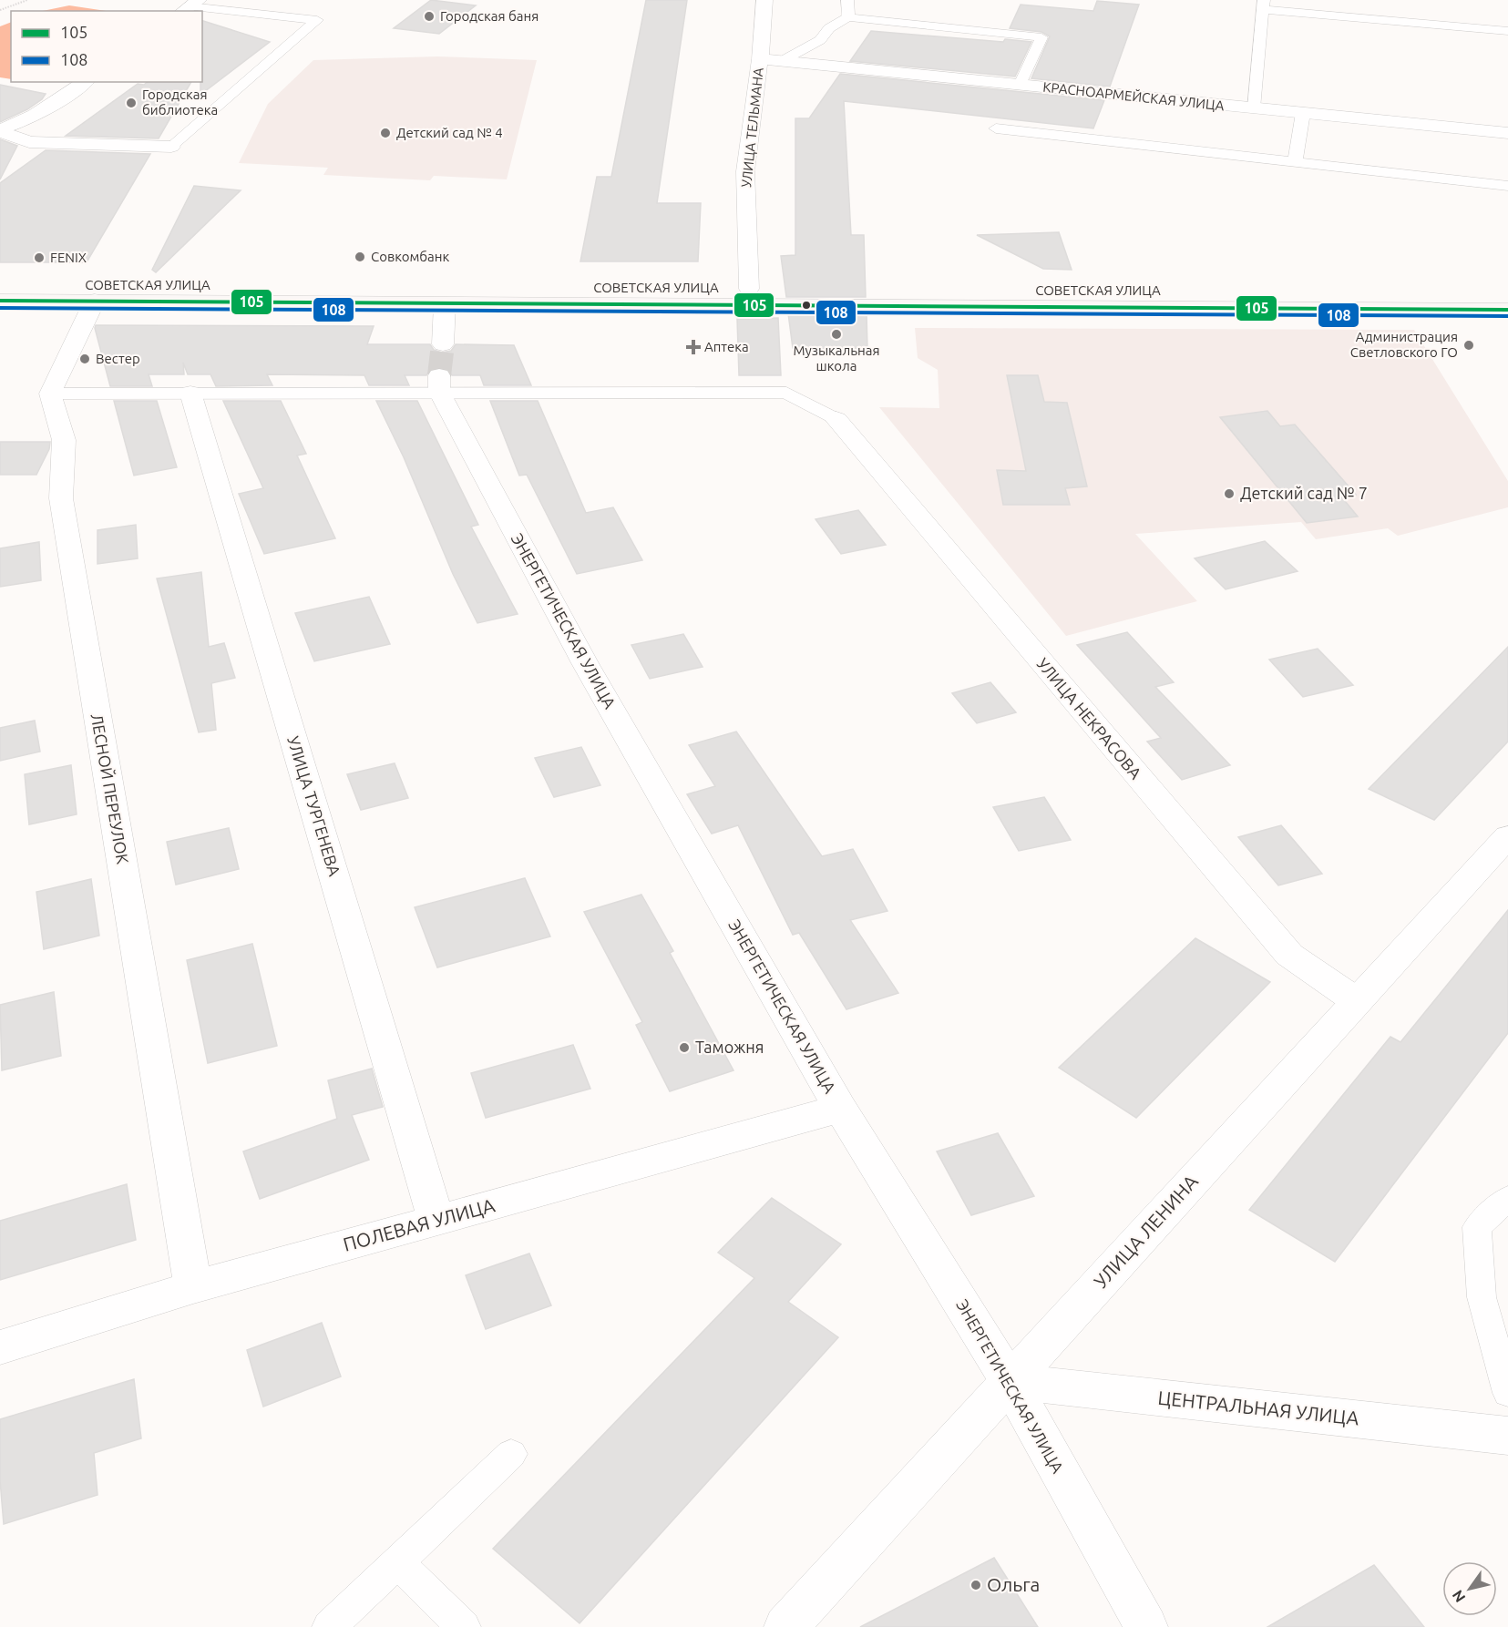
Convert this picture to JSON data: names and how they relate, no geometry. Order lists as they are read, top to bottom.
{
  "streets": {
    "main road": ["СОВЕТСКАЯ УЛИЦА"],
    "street": [
      "КРАСНОАРМЕЙСКАЯ УЛИЦА",
      "УЛИЦА ТЕЛЬМАНА",
      "ЭНЕРГЕТИЧЕСКАЯ УЛИЦА",
      "УЛИЦА НЕКРАСОВА",
      "ЛЕСНОЙ ПЕРЕУЛОК",
      "УЛИЦА ТУРГЕНЕВА",
      "ПОЛЕВАЯ УЛИЦА",
      "УЛИЦА ЛЕНИНА",
      "ЦЕНТРАЛЬНАЯ УЛИЦА"
    ]
  },
  "crossings": [
    ["КРАСНОАРМЕЙСКАЯ УЛИЦА", "УЛИЦА ТЕЛЬМАНА"],
    ["УЛИЦА ТЕЛЬМАНА", "СОВЕТСКАЯ УЛИЦА"],
    ["ЭНЕРГЕТИЧЕСКАЯ УЛИЦА", "ПОЛЕВАЯ УЛИЦА"],
    ["ЭНЕРГЕТИЧЕСКАЯ УЛИЦА", "УЛИЦА ЛЕНИНА"],
    ["ЭНЕРГЕТИЧЕСКАЯ УЛИЦА", "ЦЕНТРАЛЬНАЯ УЛИЦА"],
    ["УЛИЦА НЕКРАСОВА", "УЛИЦА ЛЕНИНА"],
    ["ЛЕСНОЙ ПЕРЕУЛОК", "ПОЛЕВАЯ УЛИЦА"],
    ["УЛИЦА ТУРГЕНЕВА", "ПОЛЕВАЯ УЛИЦА"],
    ["УЛИЦА ЛЕНИНА", "ЦЕНТРАЛЬНАЯ УЛИЦА"]
  ],
  "places": {
    "other": [
      "Городская баня",
      "Городская библиотека",
      "Детский сад № 4",
      "Совкомбанк",
      "FENIX",
      "Музыкальная школа",
      "Администрация Светловского ГО",
      "Вестер",
      "Детский сад № 7",
      "Таможня",
      "Ольга"
    ],
    "health": ["Аптека"]
  },
  "lines": ["transit line 105", "transit line 108"],
  "legend": ["105", "108"],
  "north": "bottom left"
}
